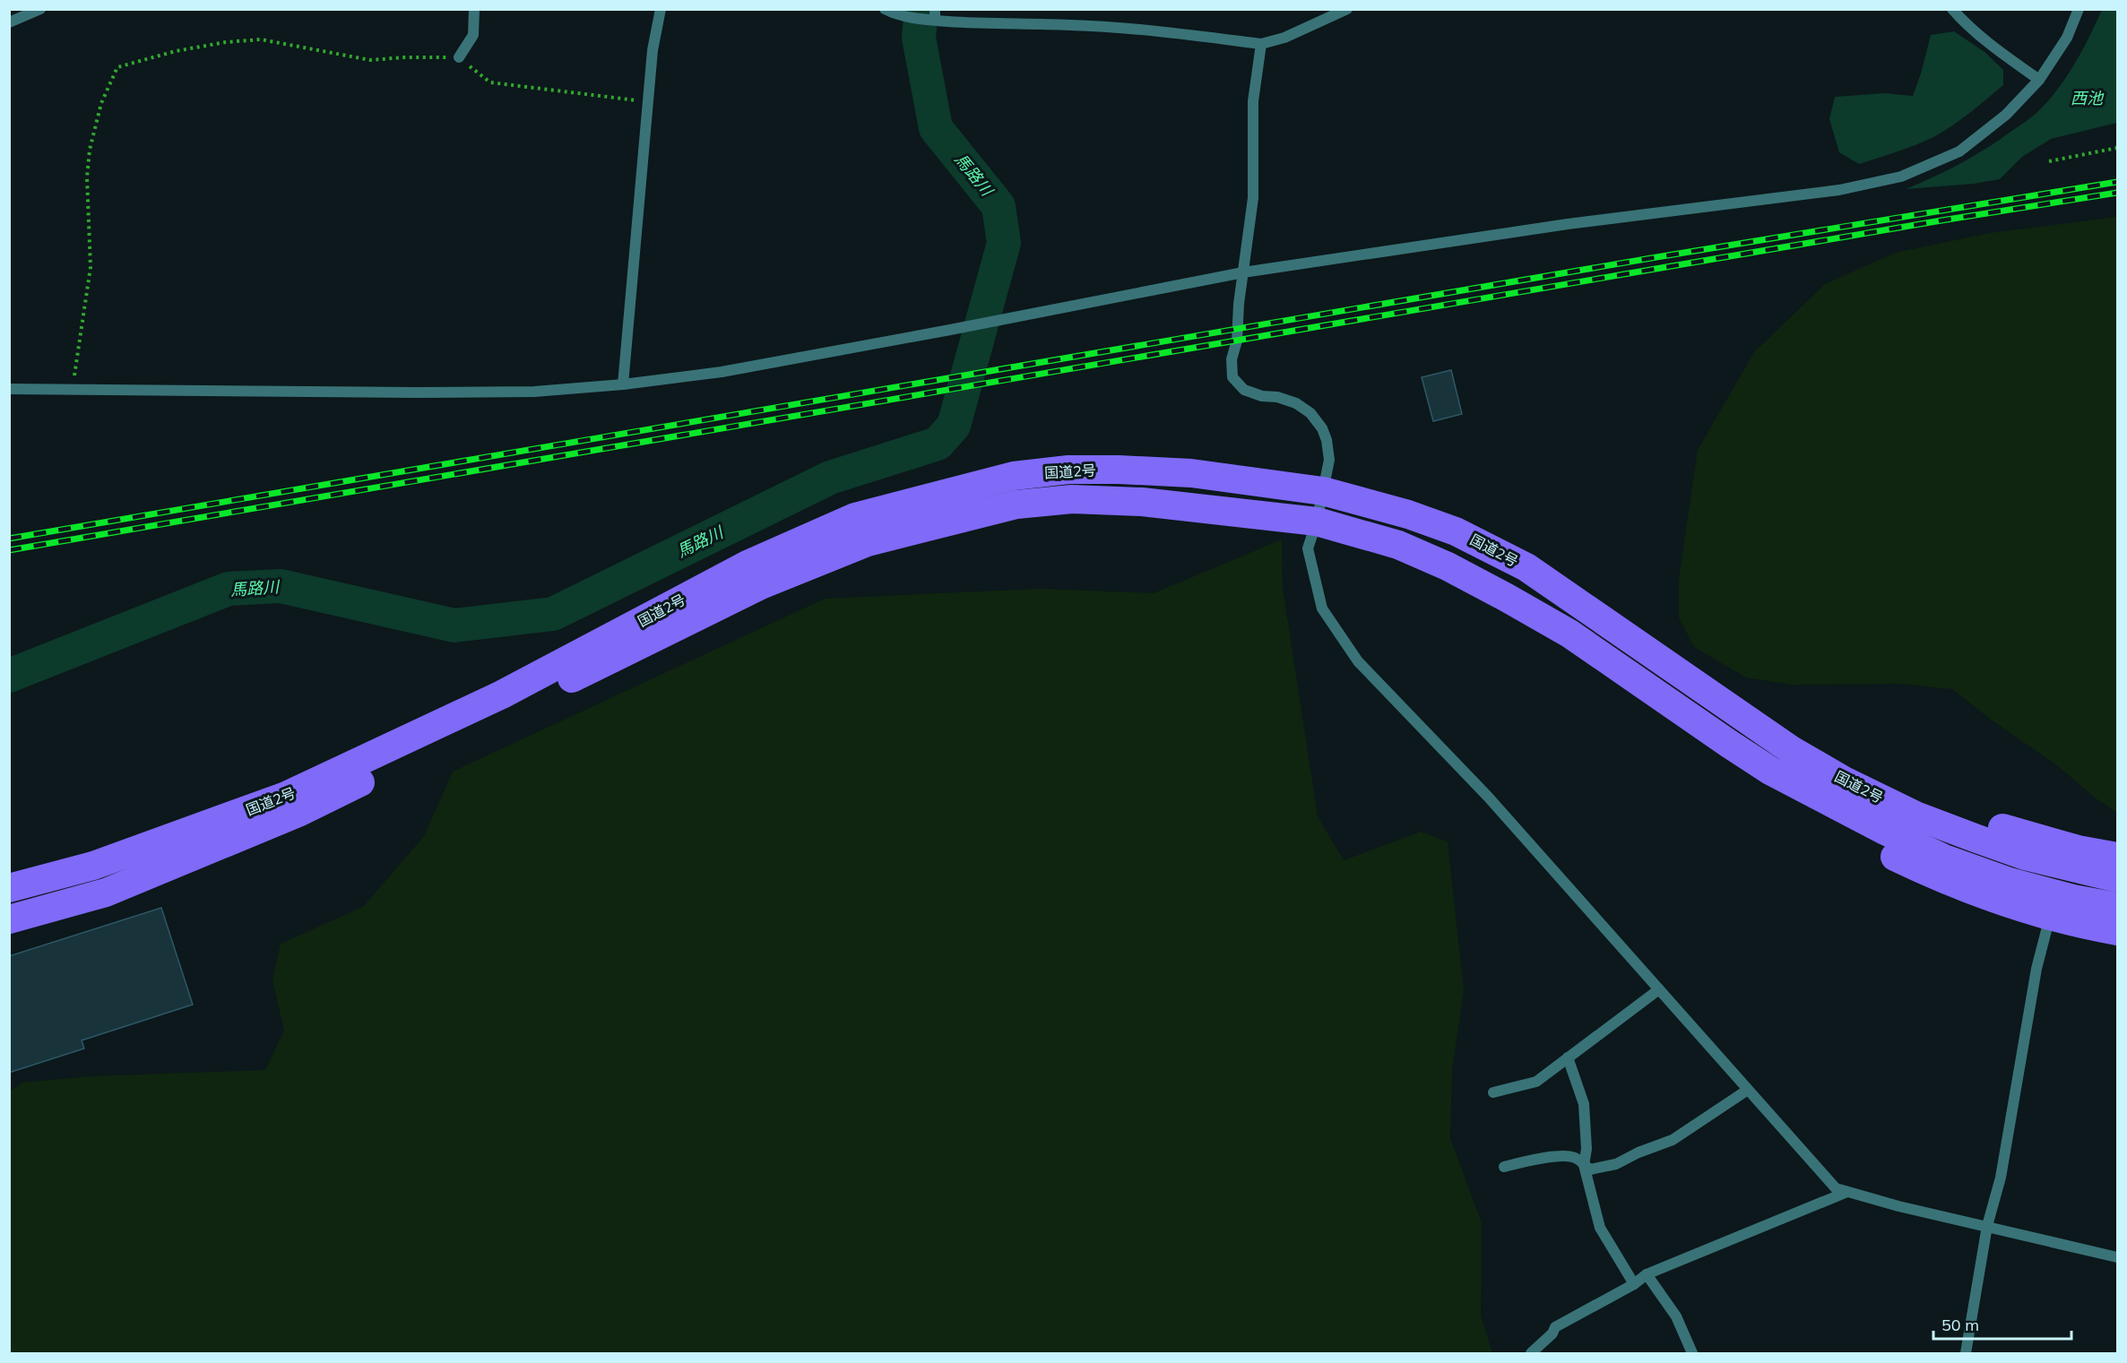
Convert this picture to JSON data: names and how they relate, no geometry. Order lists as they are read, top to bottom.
{
  "streets": {
    "highway": ["国道2号"]
  },
  "water": ["西池", "馬路川"],
  "scale_bar": "50 m"
}
